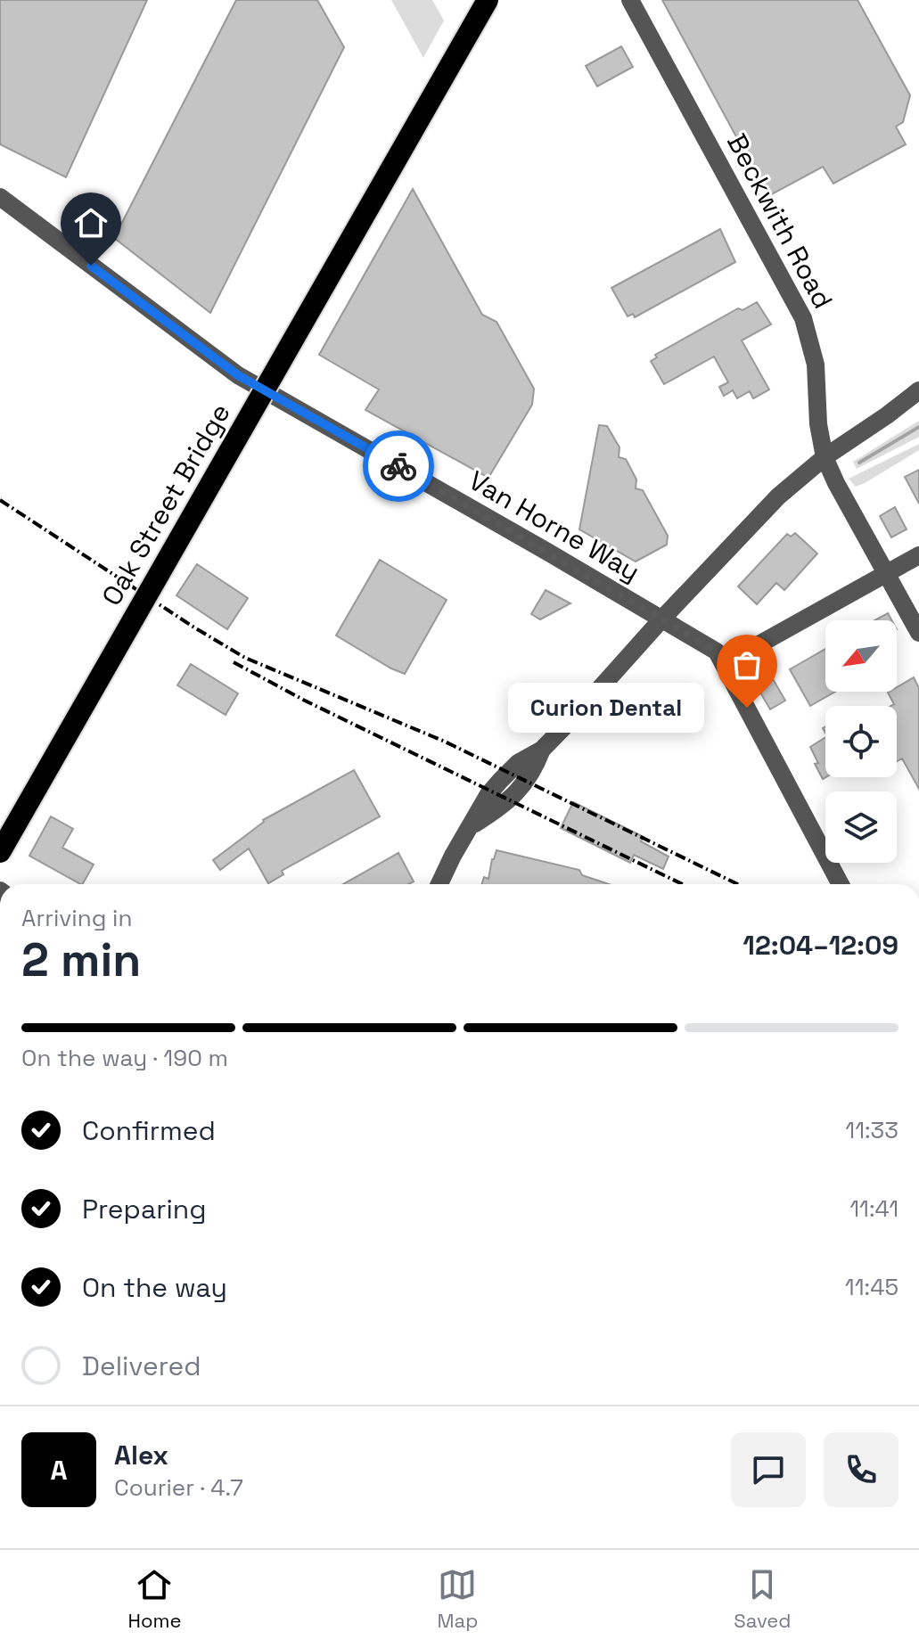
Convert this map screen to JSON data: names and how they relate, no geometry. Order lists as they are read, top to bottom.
{
  "streets": {
    "highway": ["Oak Street Bridge"],
    "street": ["Beckwith Road", "Van Horne Way"]
  },
  "places": ["Curion Dental"],
  "north": "bottom left",
  "page": {
    "bubble": "Curion Dental",
    "heading": ["2 min", "Arriving in", "12:04–12:09"],
    "panel": ["Alex", "Courier · 4.7"],
    "bar": "On the way · 190 m",
    "list": [
      ["Confirmed", "11:33"],
      ["Preparing", "11:41"],
      ["On the way", "11:45"],
      "Delivered"
    ],
    "round": "A",
    "tabs": ["Home", "Map", "Saved"]
  }
}
